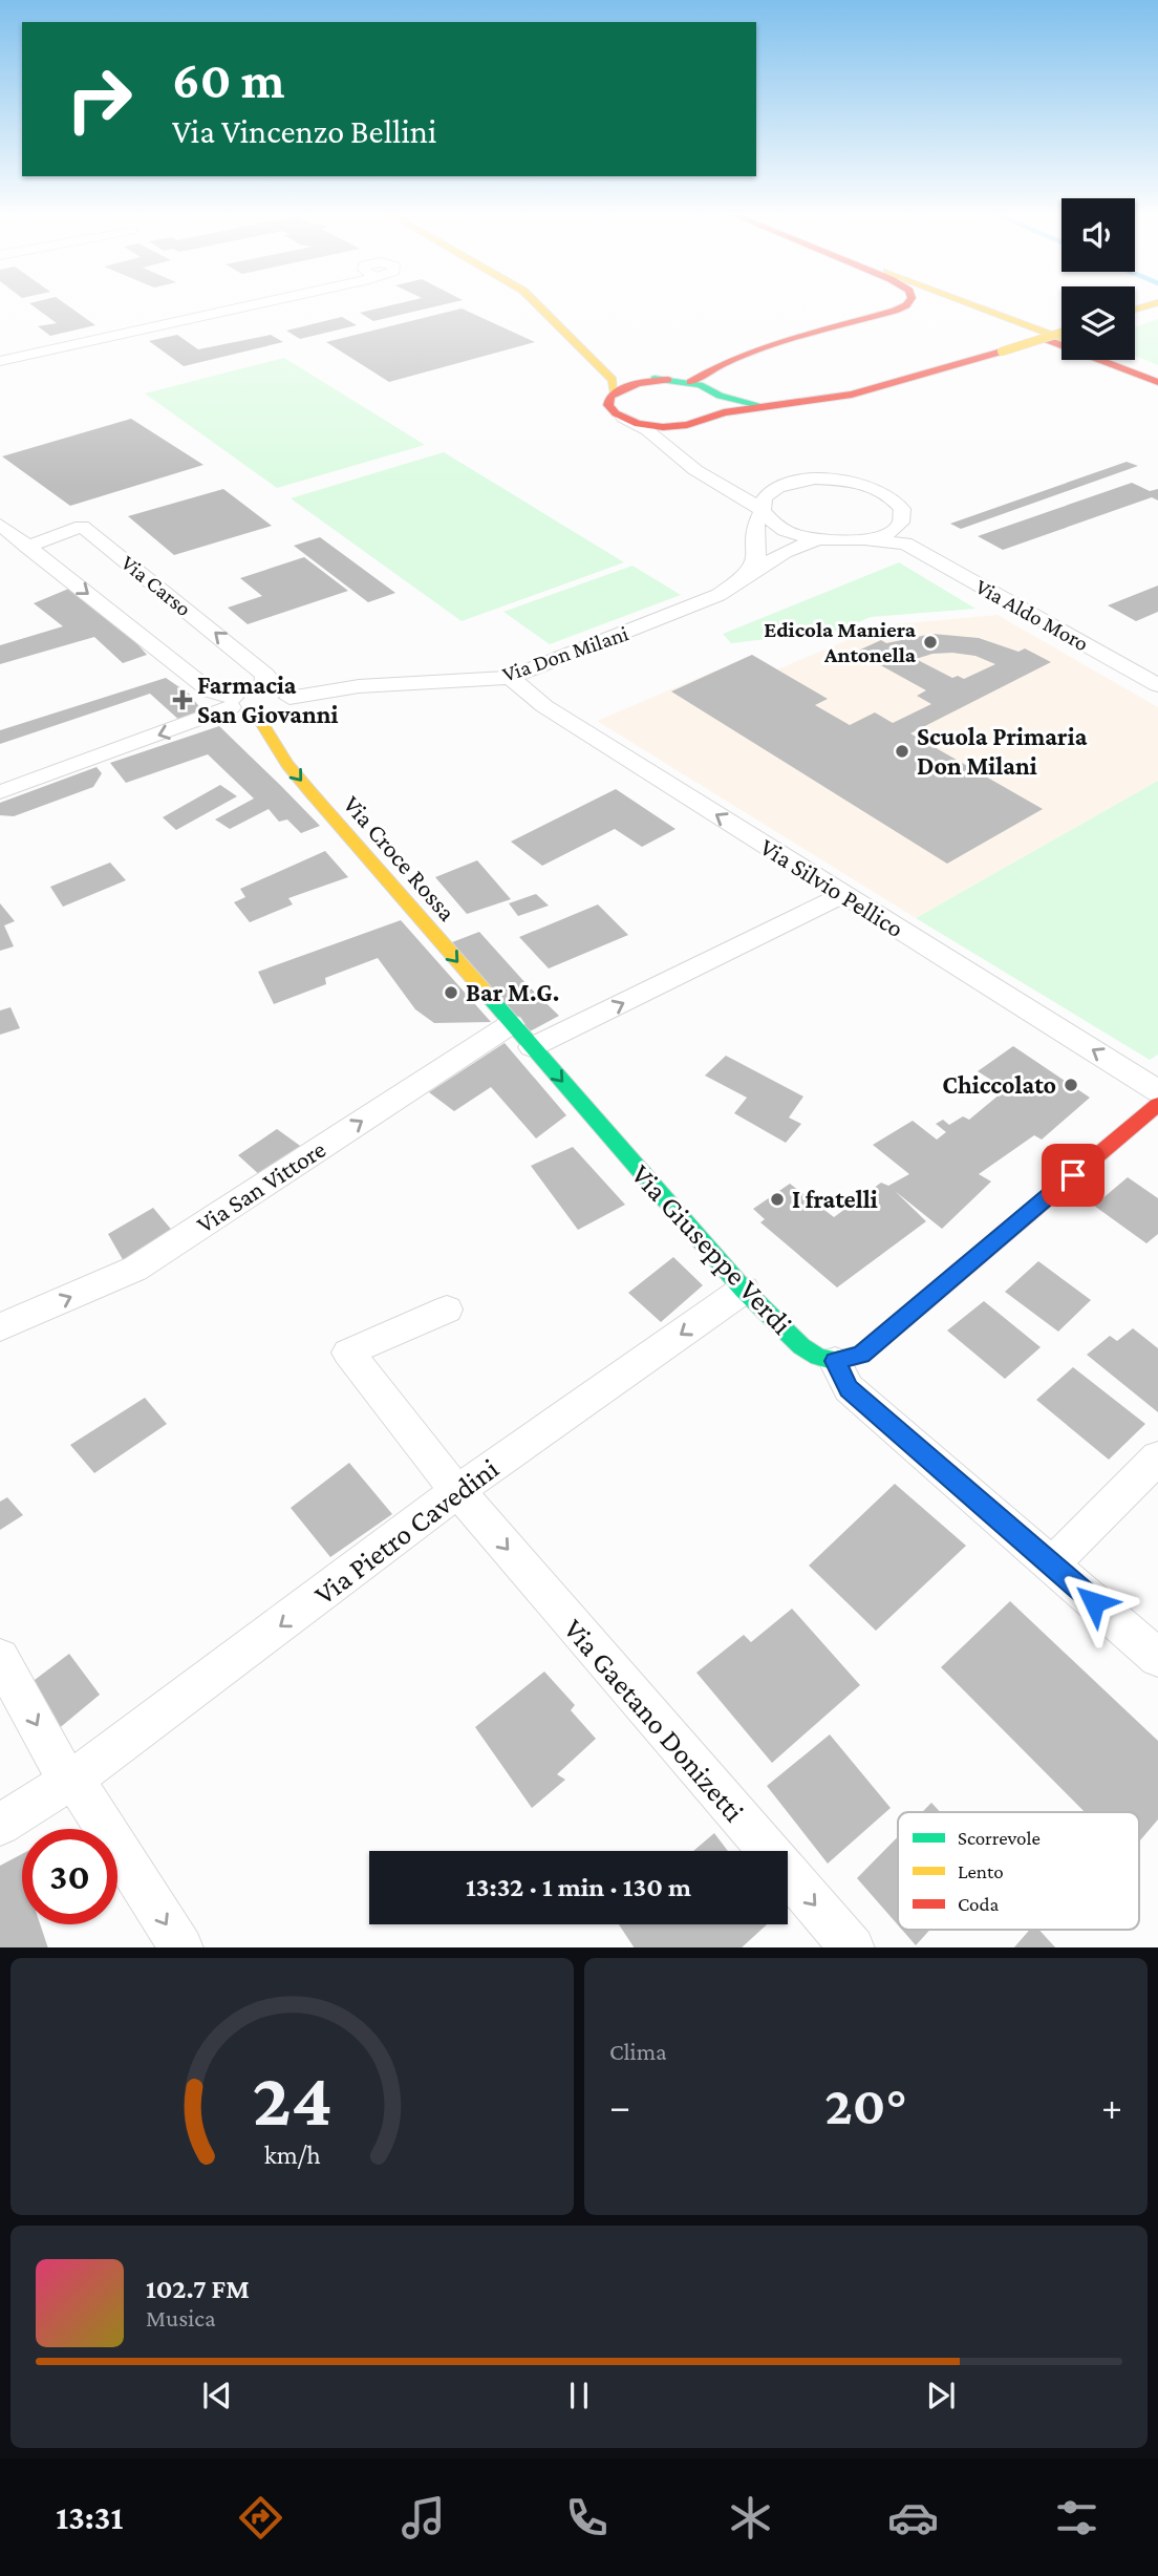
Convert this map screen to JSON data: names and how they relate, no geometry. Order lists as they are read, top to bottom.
{
  "streets": {
    "main road": ["Via Croce Rossa", "Via Giuseppe Verdi"],
    "street": [
      "Via Carso",
      "Via Aldo Moro",
      "Via Don Milani",
      "Via Silvio Pellico",
      "Via San Vittore",
      "Via Pietro Cavedini",
      "Via Gaetano Donizetti"
    ]
  },
  "crossings": [
    ["Via Carso", "Via Croce Rossa"],
    ["Via Aldo Moro", "Via Don Milani"],
    ["Via Don Milani", "Via Silvio Pellico"],
    ["Via Croce Rossa", "Via San Vittore"],
    ["Via Croce Rossa", "Via Giuseppe Verdi"],
    ["Via San Vittore", "Via Giuseppe Verdi"],
    ["Via Giuseppe Verdi", "Via Pietro Cavedini"],
    ["Via Pietro Cavedini", "Via Gaetano Donizetti"]
  ],
  "one_way": [
    "Via Croce Rossa",
    "Via Silvio Pellico",
    "Via San Vittore",
    "Via Giuseppe Verdi",
    "Via Pietro Cavedini",
    "Via Gaetano Donizetti"
  ],
  "places": {
    "other": [
      "Edicola Maniera Antonella",
      "Scuola Primaria Don Milani",
      "Bar M.G.",
      "Chiccolato",
      "I fratelli"
    ],
    "health": ["Farmacia San Giovanni"]
  },
  "legend": ["Scorrevole", "Lento", "Coda"],
  "page": {
    "turn": ["60 m", "Via Vincenzo Bellini"],
    "limit": "30",
    "trip": "13:32 · 1 min · 130 m",
    "tile": "Clima",
    "heat": ["−", "20°", "+"],
    "song": ["102.7 FM", "Musica"],
    "tabs": "13:31",
    "gauge": ["24", "km/h"]
  }
}
